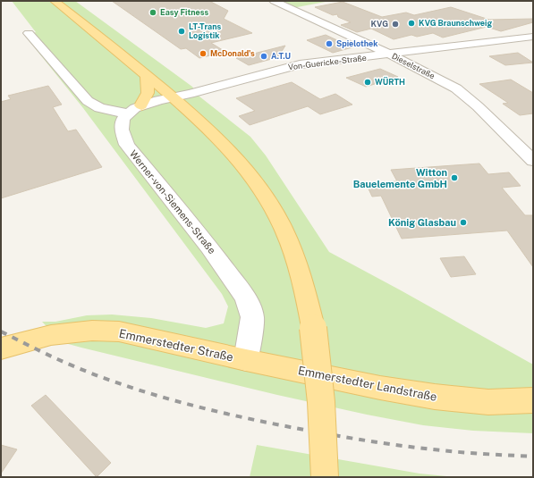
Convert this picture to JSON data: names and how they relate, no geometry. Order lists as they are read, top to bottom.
{
  "streets": {
    "main road": ["Emmerstedter Straße", "Emmerstedter Landstraße"],
    "street": ["Von-Guericke-Straße", "Dieselstraße", "Werner-von-Siemens-Straße"]
  },
  "crossings": [
    ["Von-Guericke-Straße", "Dieselstraße"],
    ["Von-Guericke-Straße", "Werner-von-Siemens-Straße"],
    ["Werner-von-Siemens-Straße", "Emmerstedter Straße"],
    ["Werner-von-Siemens-Straße", "Emmerstedter Landstraße"],
    ["Emmerstedter Straße", "Emmerstedter Landstraße"]
  ],
  "places": [
    "Easy Fitness",
    "KVG Braunschweig",
    "KVG",
    "LT-Trans Logistik",
    "Spielothek",
    "McDonald's",
    "A.T.U",
    "WÜRTH",
    "Witton Bauelemente GmbH",
    "König Glasbau"
  ]
}
